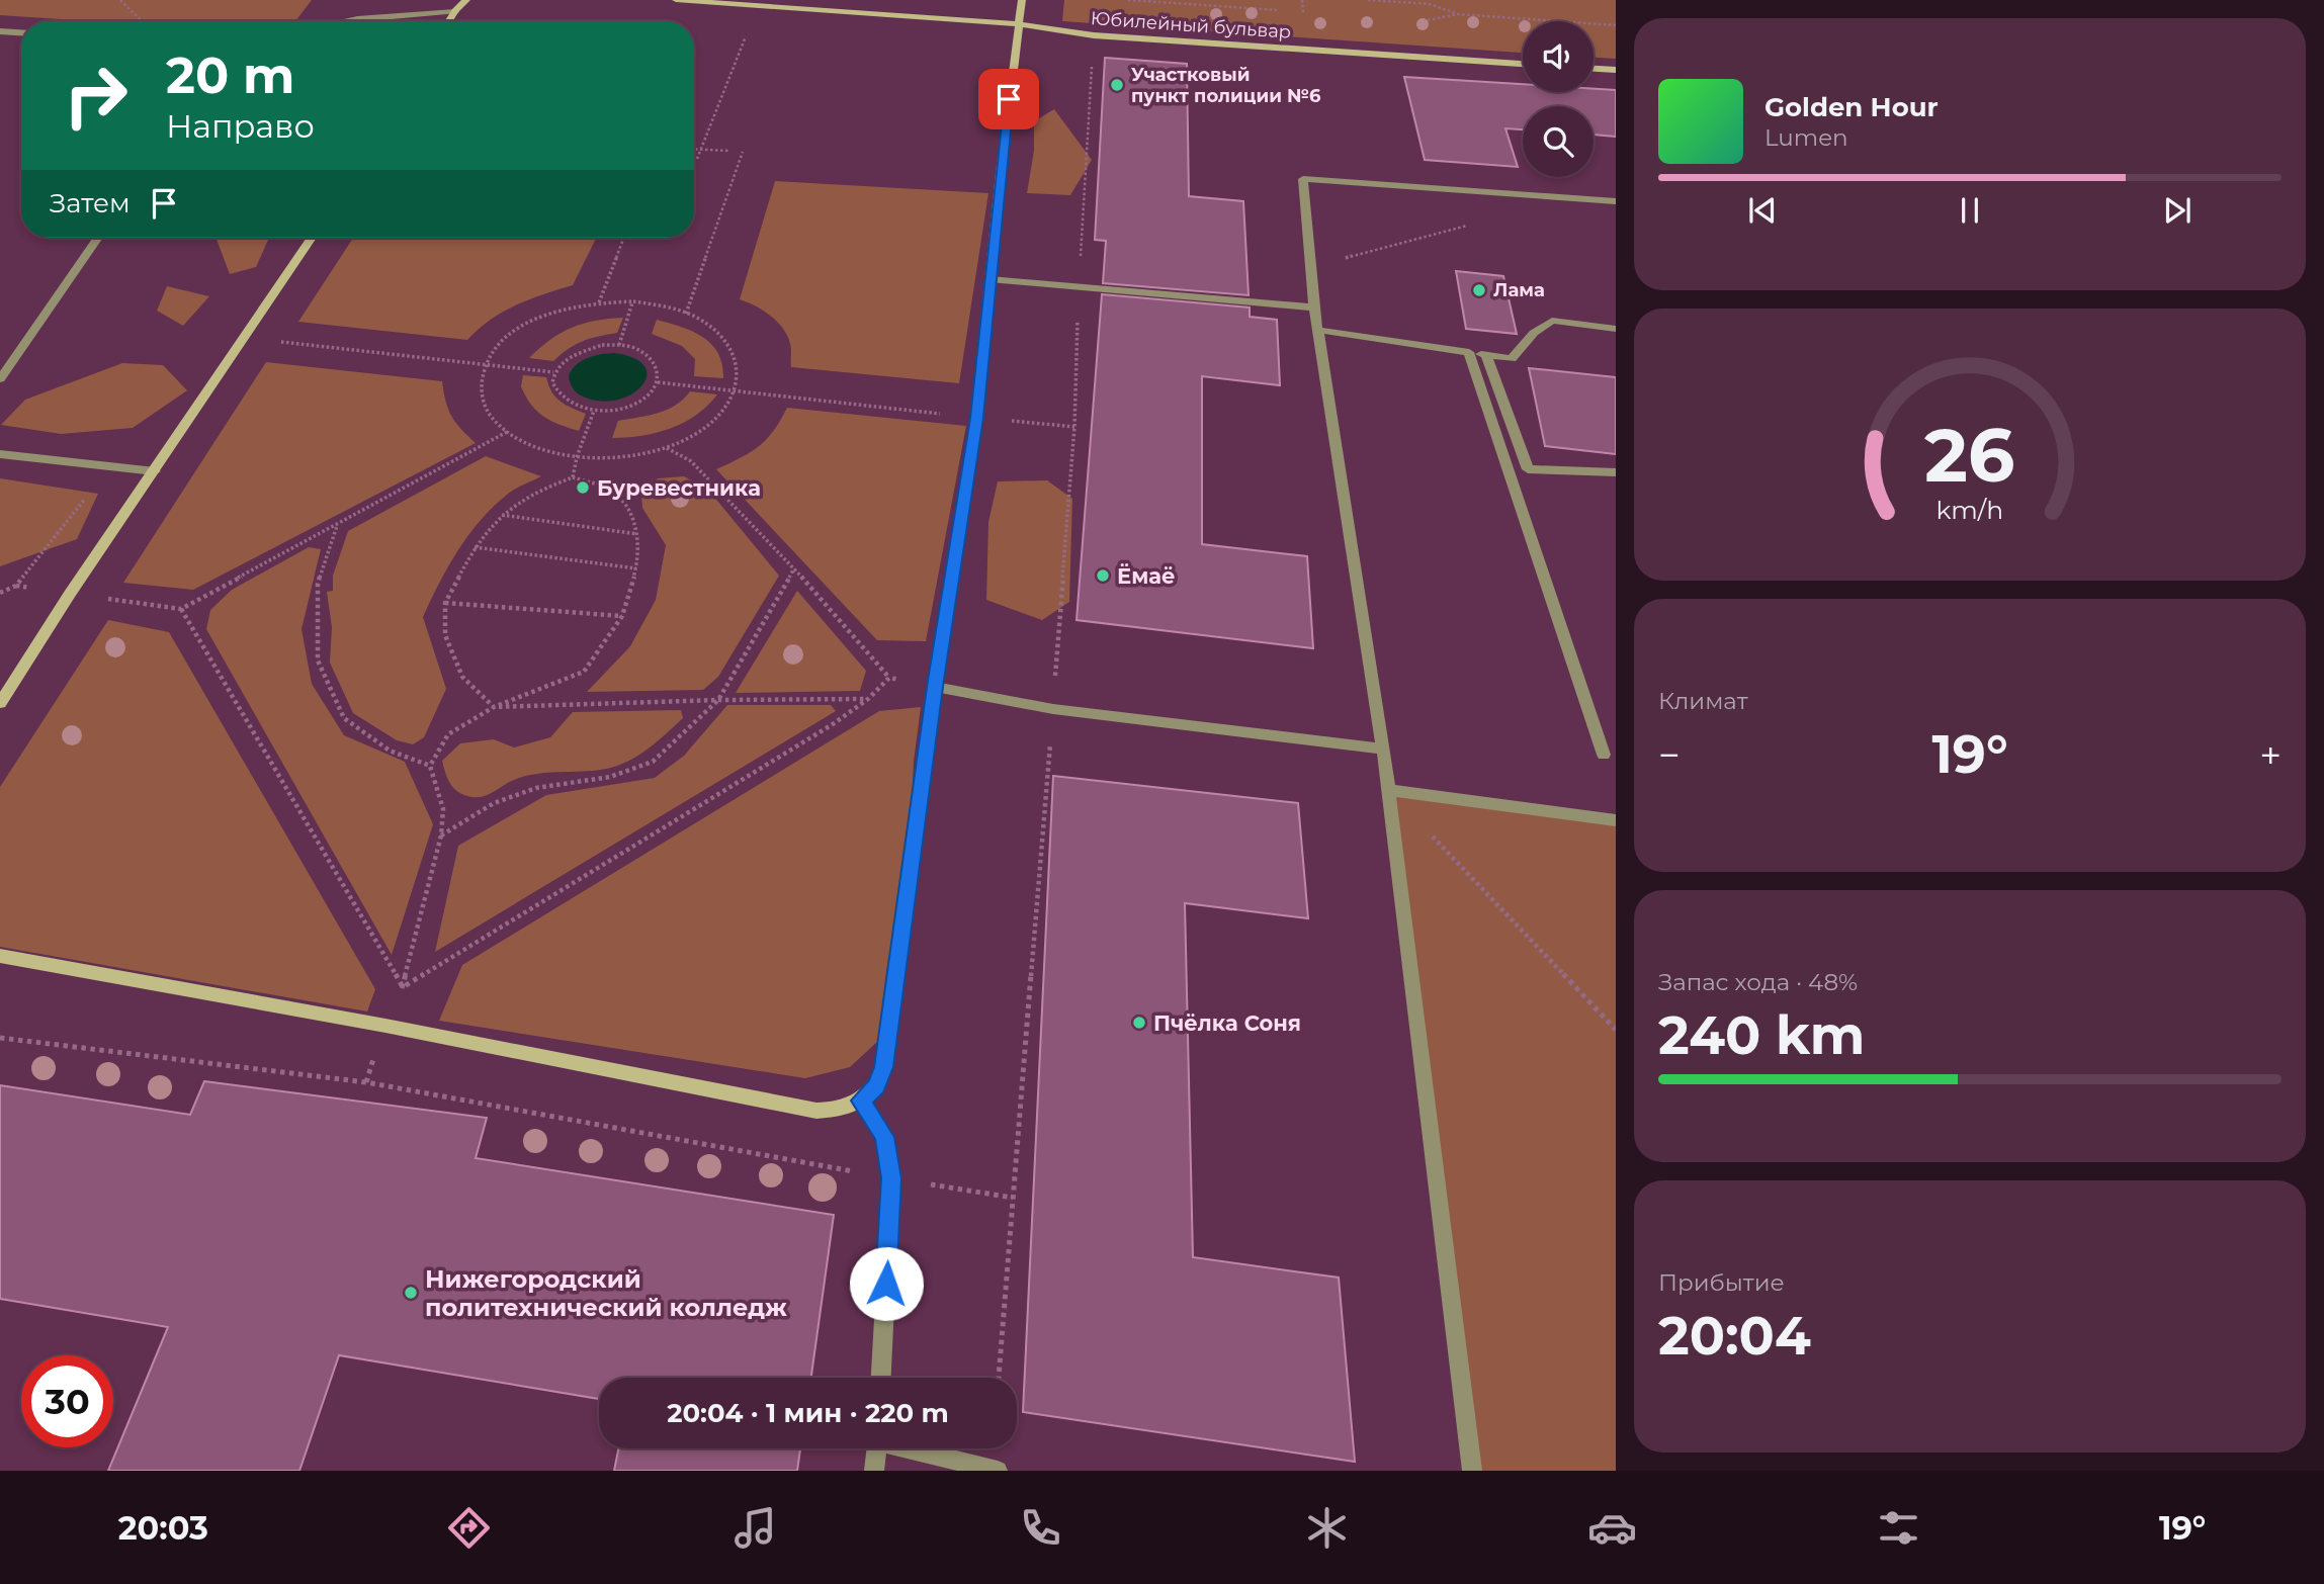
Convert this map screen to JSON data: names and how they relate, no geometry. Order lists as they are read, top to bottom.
{
  "streets": {
    "street": ["Юбилейный бульвар"]
  },
  "places": [
    "Участковый пункт полиции №6",
    "Лама",
    "Буревестника",
    "Ёмаё",
    "Пчёлка Соня",
    "Нижегородский политехнический колледж"
  ],
  "page": {
    "turn": ["20 m", "Направо"],
    "song": ["Golden Hour", "Lumen"],
    "then": "Затем",
    "tile": [
      "Климат",
      ["Запас хода · 48%", "240 km"],
      ["Прибытие", "20:04"]
    ],
    "heat": ["−", "19°", "+"],
    "limit": "30",
    "trip": "20:04 · 1 мин · 220 m",
    "tabs": ["20:03", "19°"],
    "gauge": ["26", "km/h"]
  }
}
